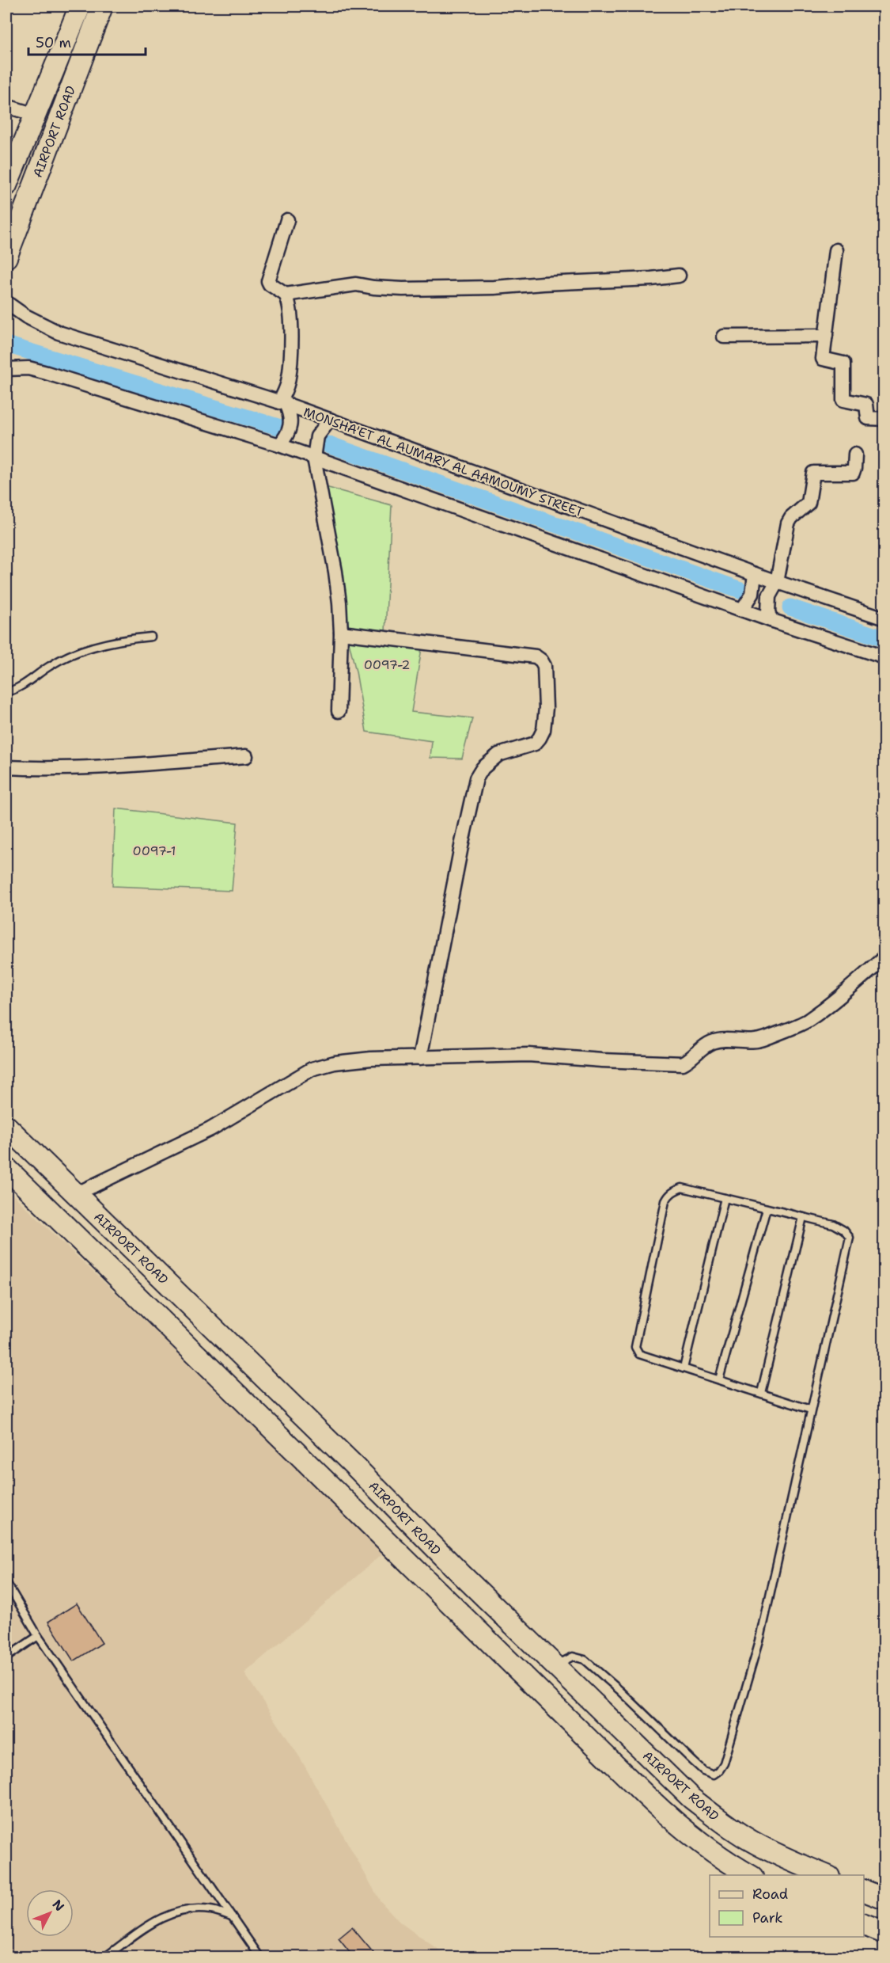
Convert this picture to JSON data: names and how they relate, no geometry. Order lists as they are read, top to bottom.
{
  "streets": {
    "main road": ["AIRPORT ROAD"],
    "street": ["MONSHA'ET AL AUMARY AL AAMOUMY STREET"]
  },
  "parks": ["0097-2", "0097-1"],
  "legend": ["Road", "Park"],
  "scale_bar": "50 m",
  "north": "top right"
}
